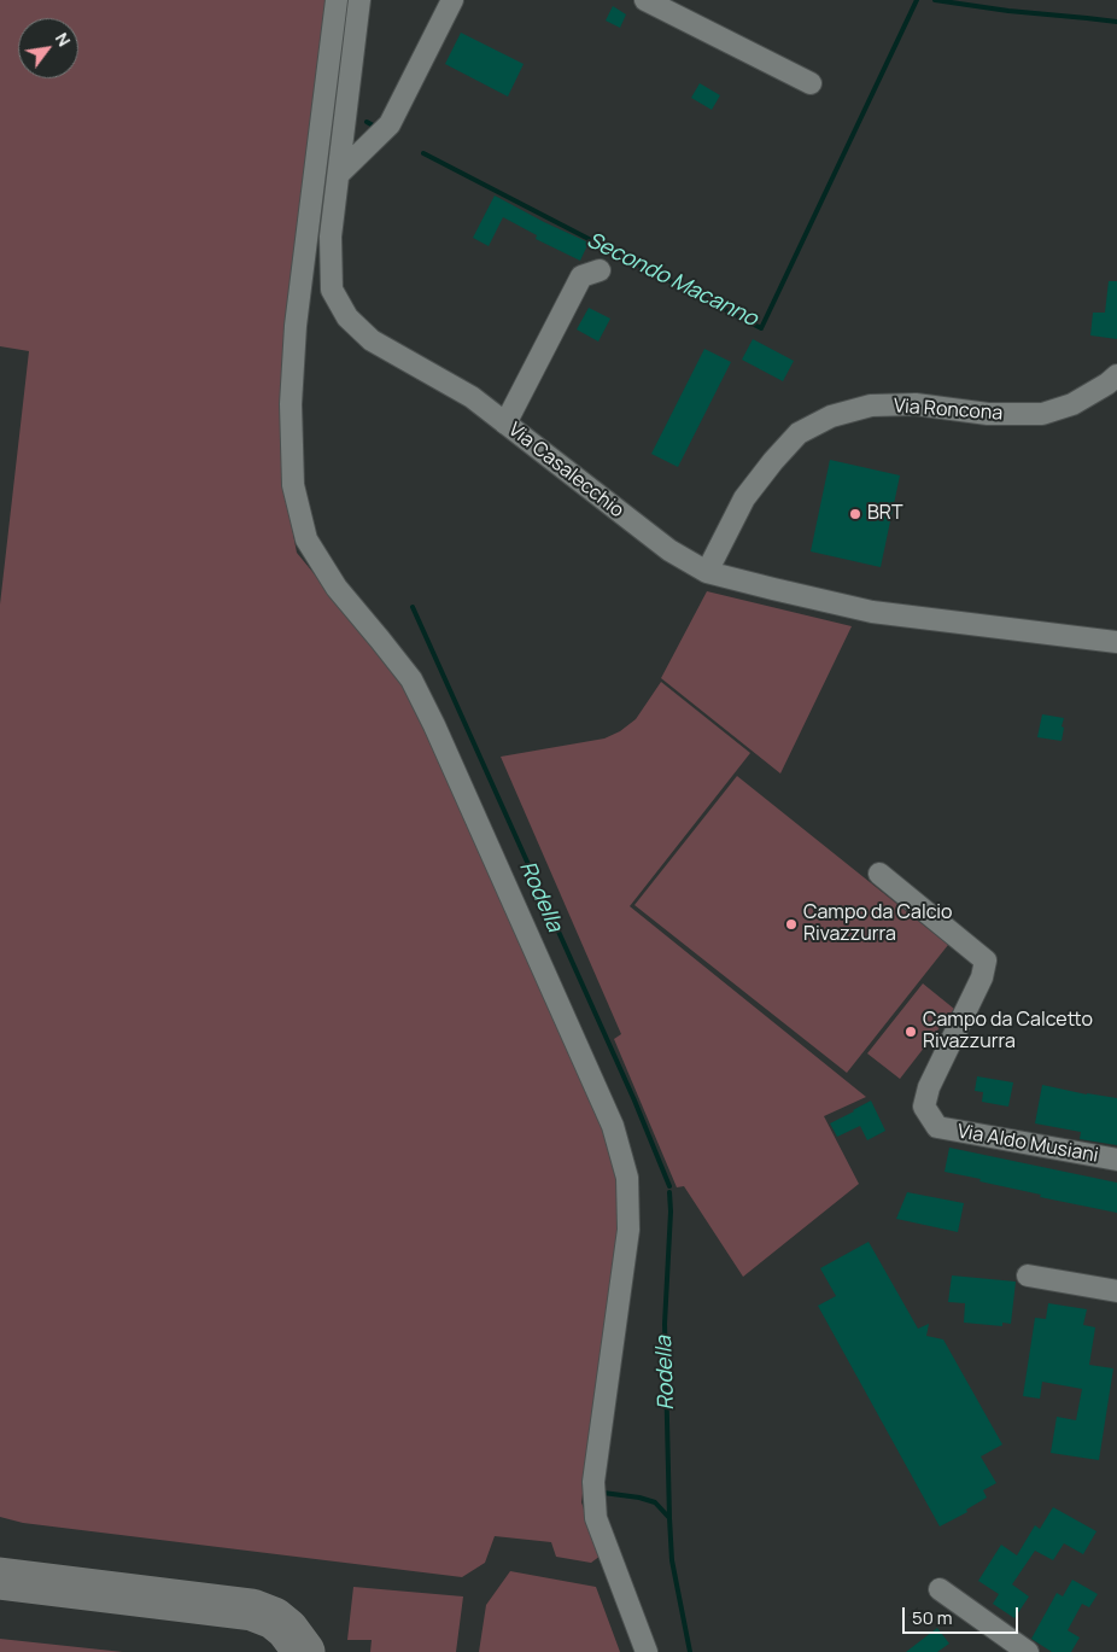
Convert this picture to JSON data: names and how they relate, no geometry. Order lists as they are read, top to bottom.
{
  "streets": {
    "street": ["Via Roncona", "Via Casalecchio", "Via Aldo Musiani"]
  },
  "crossings": [
    ["Via Roncona", "Via Casalecchio"]
  ],
  "water": ["Secondo Macanno", "Rodella"],
  "places": ["BRT", "Campo da Calcio Rivazzurra", "Campo da Calcetto Rivazzurra"],
  "scale_bar": "50 m",
  "north": "top right"
}
